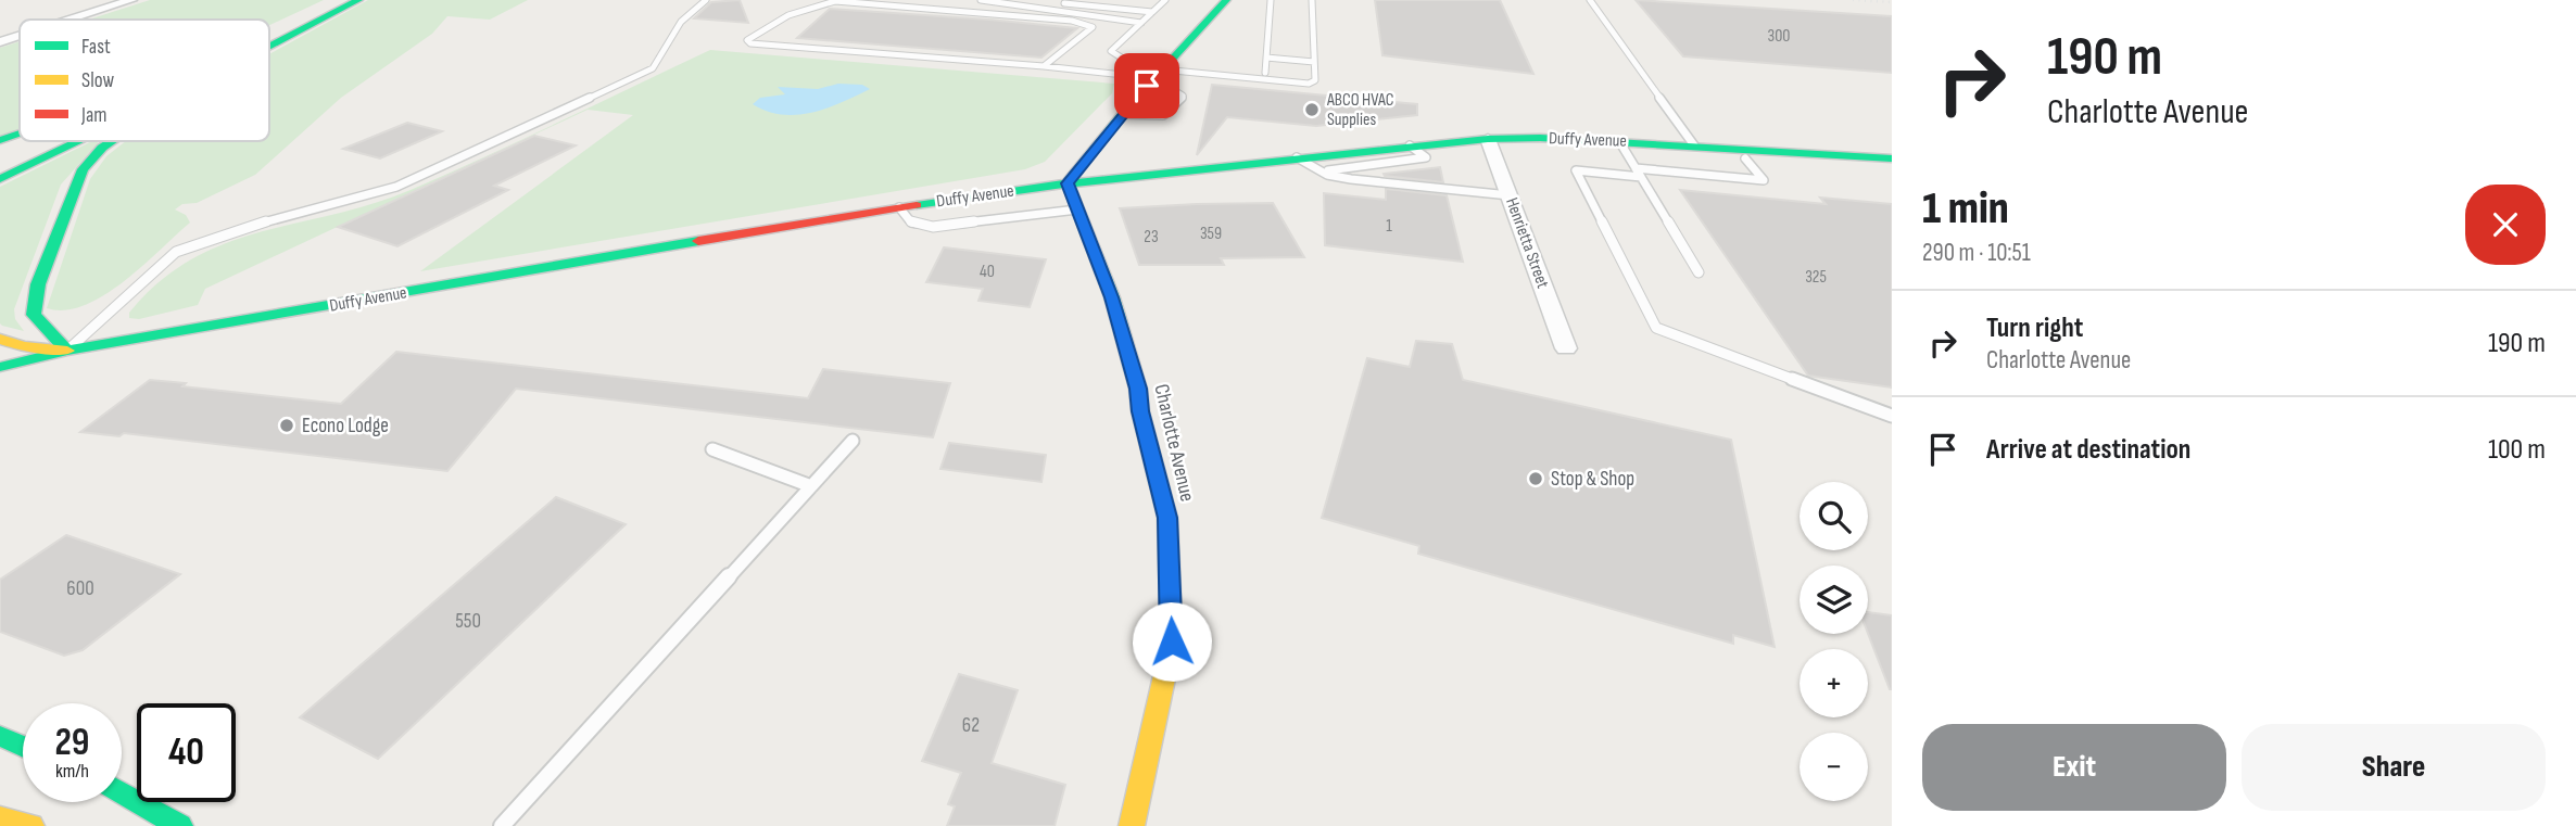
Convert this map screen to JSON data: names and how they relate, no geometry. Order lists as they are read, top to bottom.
{
  "streets": {
    "main road": ["Duffy Avenue", "Charlotte Avenue"],
    "street": ["Henrietta Street"]
  },
  "crossings": [
    ["Duffy Avenue", "Henrietta Street"],
    ["Duffy Avenue", "Charlotte Avenue"]
  ],
  "places": ["ABCO HVAC Supplies", "Econo Lodge", "Stop & Shop"],
  "house_numbers": [
    "300",
    "1",
    "359",
    "23",
    "40",
    "325",
    "600",
    "550",
    "62"
  ],
  "legend": ["Fast", "Slow", "Jam"],
  "page": {
    "turn": ["190 m", "Charlotte Avenue"],
    "heading": ["1 min", "290 m · 10:51"],
    "list": [
      {
        "name": "Turn right",
        "note": "Charlotte Avenue",
        "value": "190 m"
      },
      {
        "name": "Arrive at destination",
        "value": "100 m"
      }
    ],
    "map_buttons": ["+", "−"],
    "speed": "29 km/h",
    "limit": "40",
    "buttons": ["Exit", "Share"]
  }
}
